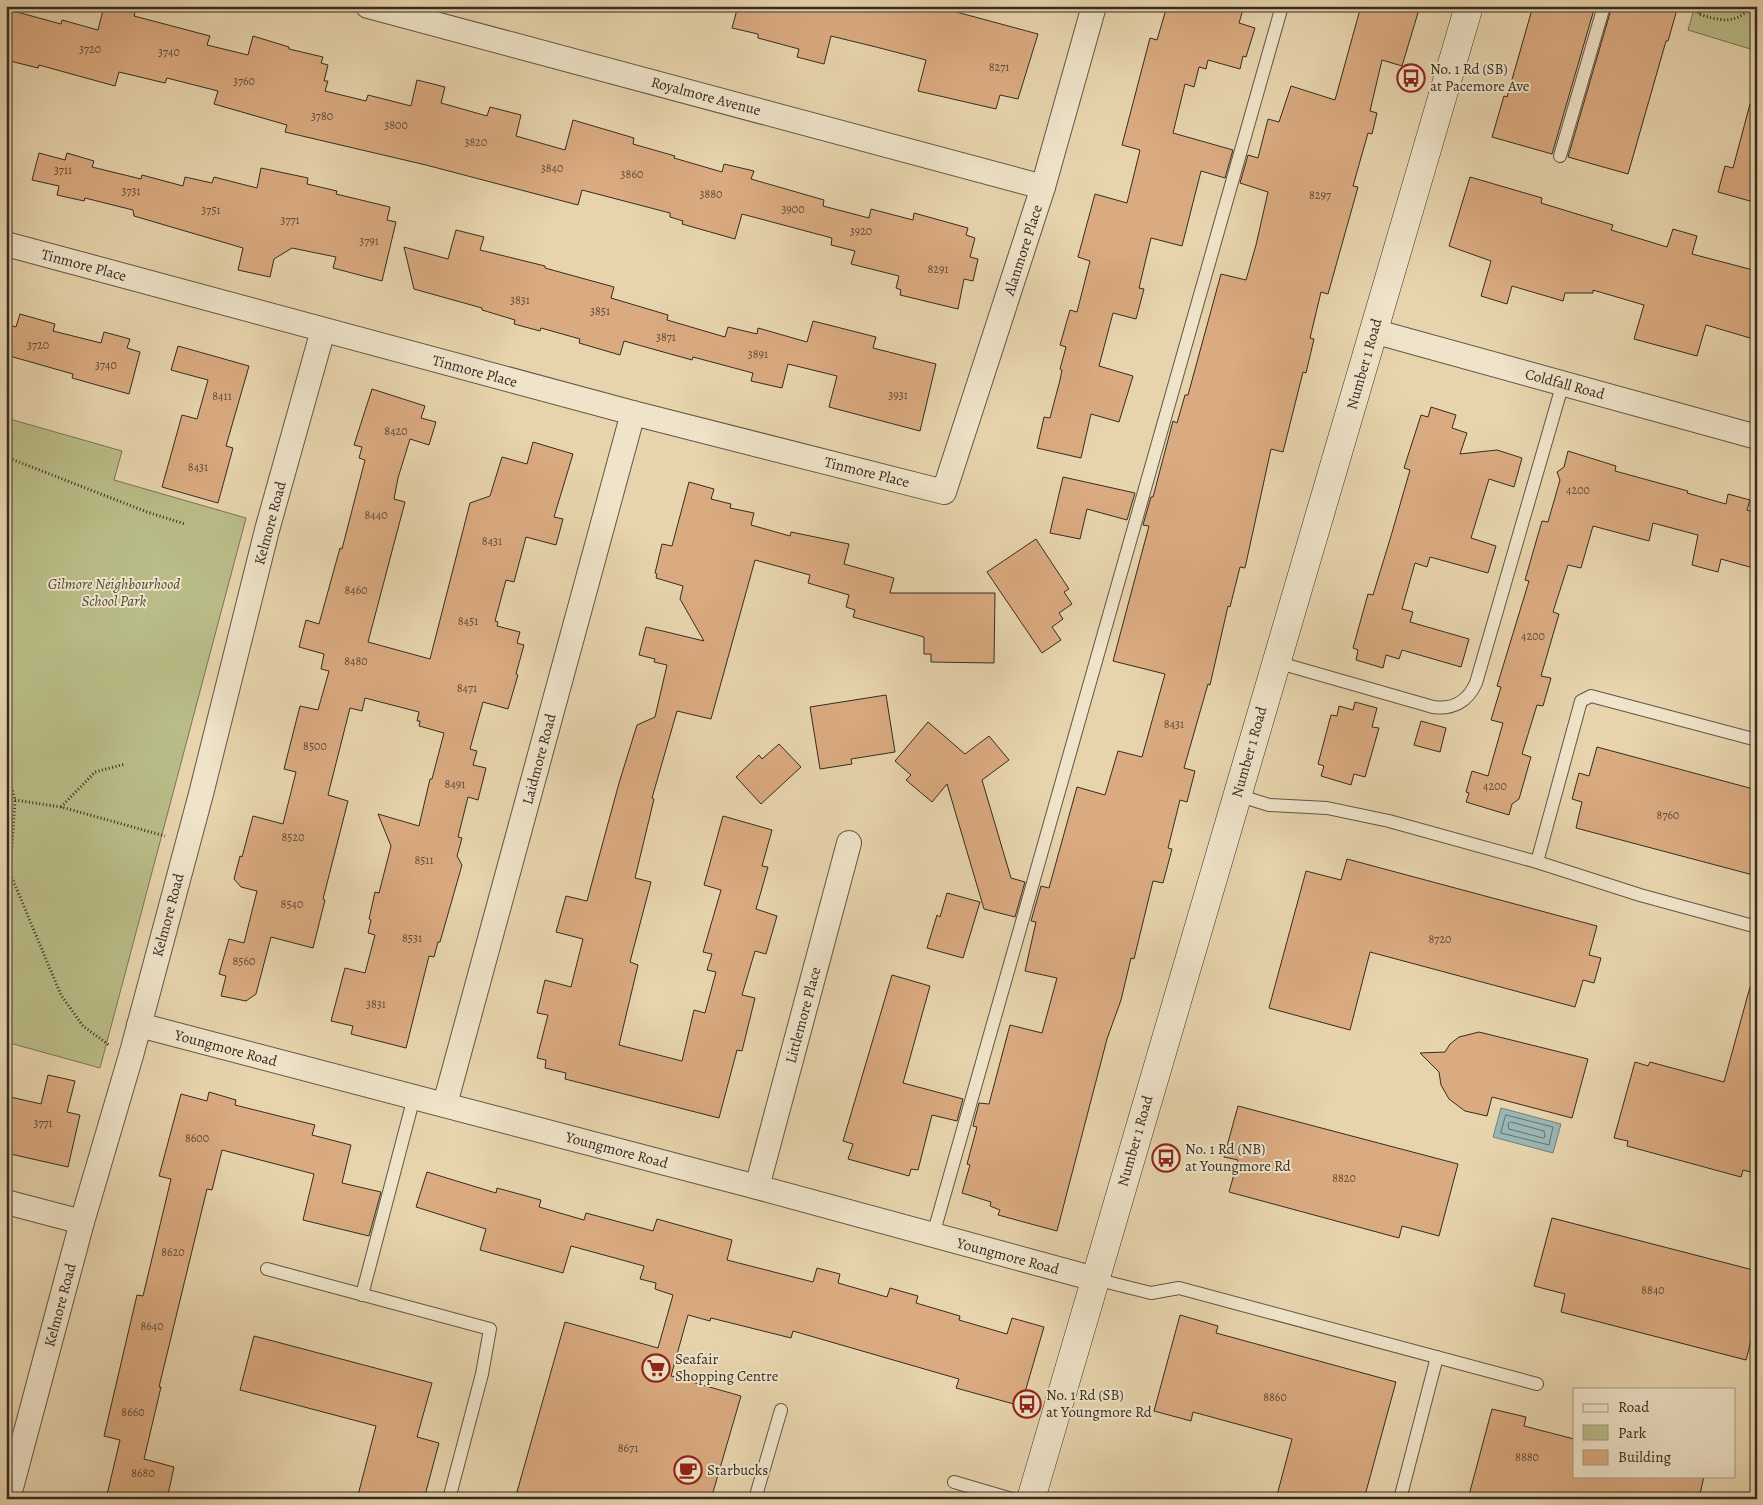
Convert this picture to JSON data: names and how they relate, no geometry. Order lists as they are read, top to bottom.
{
  "streets": {
    "main road": ["Number 1 Road"],
    "street": [
      "Royalmore Avenue",
      "Alanmore Place",
      "Tinmore Place",
      "Coldfall Road",
      "Kelmore Road",
      "Laidmore Road",
      "Littlemore Place",
      "Youngmore Road"
    ]
  },
  "crossings": [
    ["Royalmore Avenue", "Alanmore Place"],
    ["Alanmore Place", "Tinmore Place"],
    ["Tinmore Place", "Kelmore Road"],
    ["Tinmore Place", "Laidmore Road"],
    ["Number 1 Road", "Coldfall Road"],
    ["Number 1 Road", "Youngmore Road"],
    ["Kelmore Road", "Youngmore Road"],
    ["Laidmore Road", "Youngmore Road"],
    ["Littlemore Place", "Youngmore Road"]
  ],
  "parks": ["Gilmore Neighbourhood School Park"],
  "places": {
    "bus stop": ["No. 1 Rd (SB) at Pacemore Ave", "No. 1 Rd (NB) at Youngmore Rd", "No. 1 Rd (SB) at Youngmore Rd"],
    "supermarket": ["Seafair Shopping Centre"],
    "cafe": ["Starbucks"]
  },
  "house_numbers": [
    "3720",
    "3740",
    "8271",
    "3760",
    "3780",
    "3800",
    "3820",
    "3840",
    "3711",
    "3860",
    "3731",
    "3880",
    "8297",
    "3900",
    "3751",
    "3771",
    "3920",
    "3791",
    "8291",
    "3831",
    "3851",
    "3871",
    "3720",
    "3891",
    "3740",
    "3931",
    "8411",
    "8420",
    "8431",
    "4200",
    "8440",
    "8431",
    "8460",
    "8451",
    "4200",
    "8480",
    "8471",
    "8431",
    "8500",
    "8491",
    "4200",
    "8760",
    "8520",
    "8511",
    "8540",
    "8531",
    "8720",
    "8560",
    "3831",
    "3771",
    "8600",
    "8820",
    "8620",
    "8840",
    "8640",
    "8860",
    "8660",
    "8671",
    "8880",
    "8680"
  ],
  "legend": ["Road", "Park", "Building"]
}
